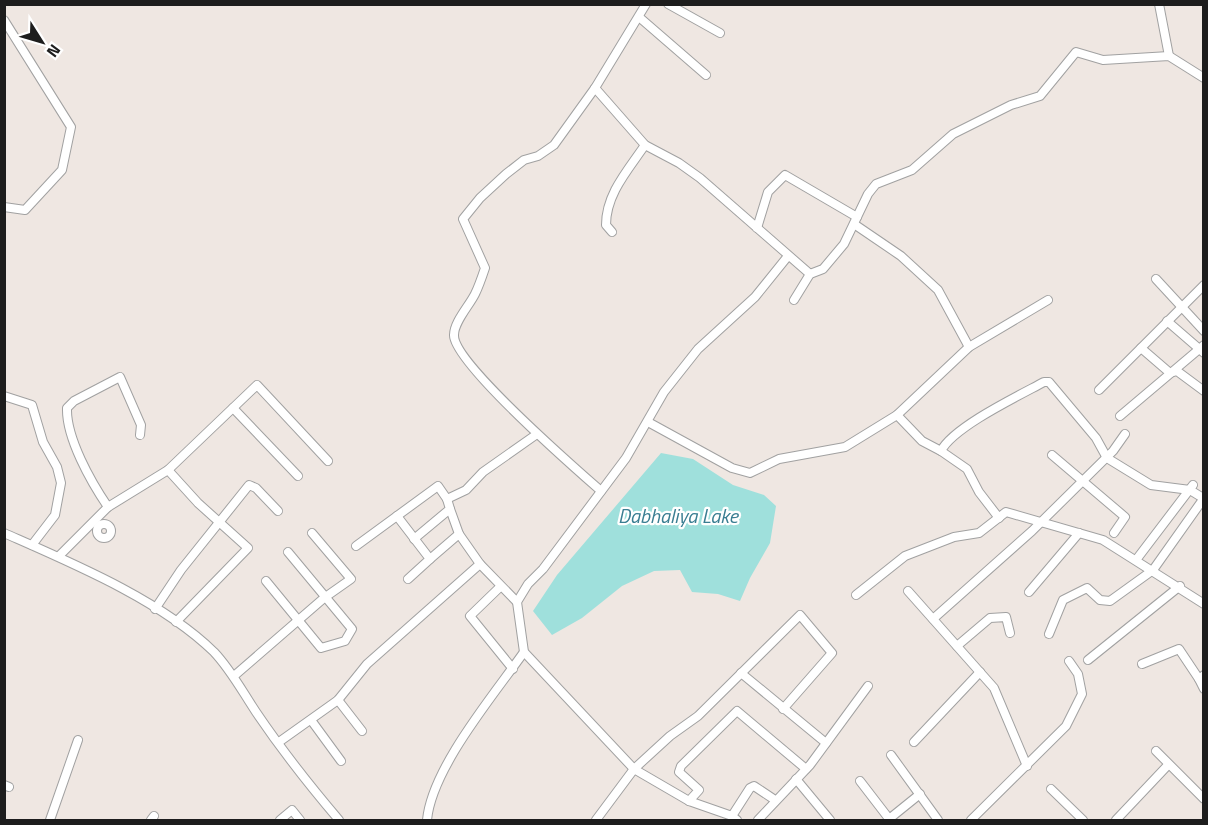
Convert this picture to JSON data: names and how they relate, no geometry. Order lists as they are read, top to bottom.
{
  "water": ["Dabhaliya Lake"],
  "north": "bottom right"
}
